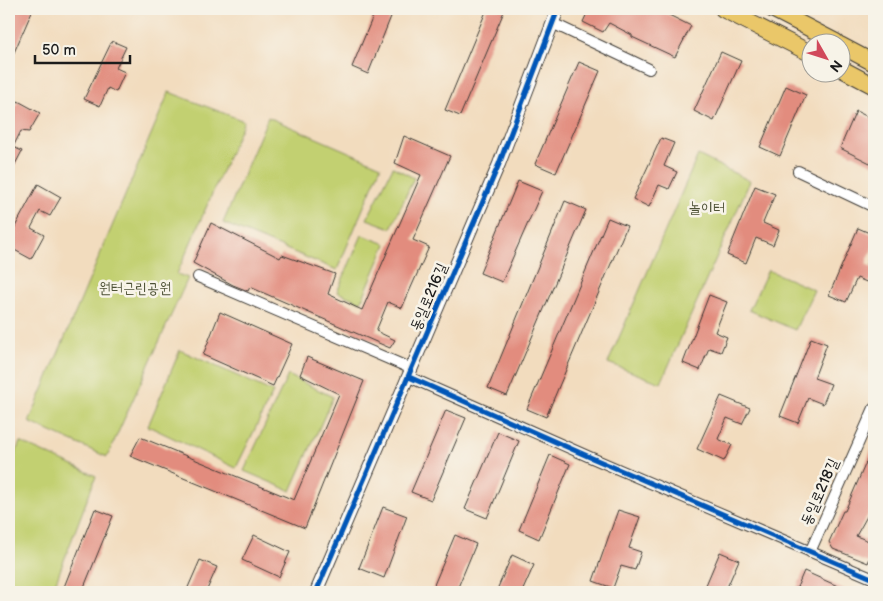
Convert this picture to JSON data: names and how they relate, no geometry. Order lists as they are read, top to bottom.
{
  "streets": {
    "street": ["동일로216길", "동일로218길"]
  },
  "parks": ["놀이터", "원터근린공원"],
  "scale_bar": "50 m",
  "north": "bottom right"
}
